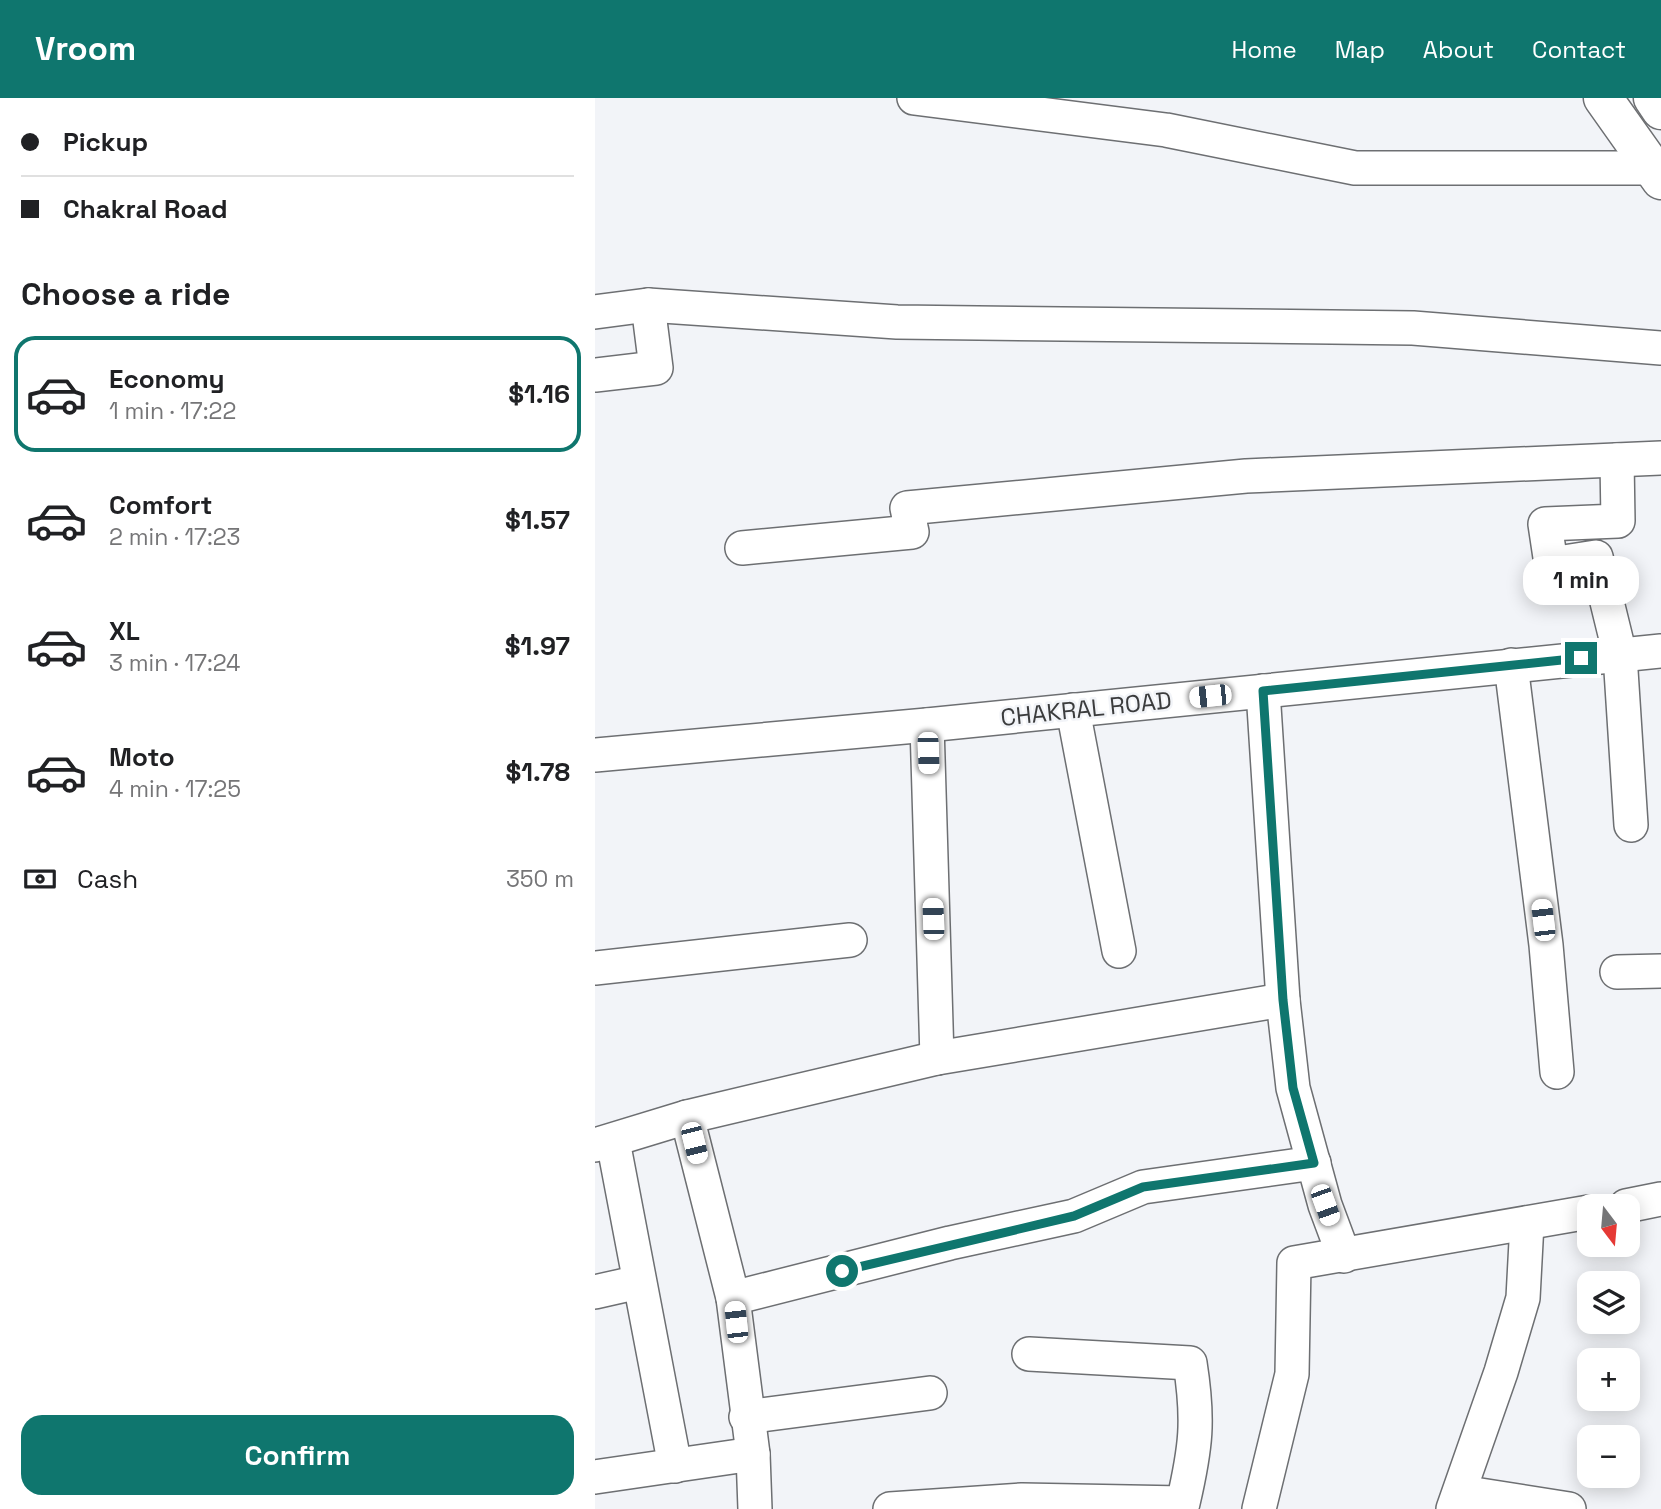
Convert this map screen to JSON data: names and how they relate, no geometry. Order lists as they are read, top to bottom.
{
  "streets": {
    "street": ["CHAKRAL ROAD"]
  },
  "north": "bottom",
  "page": {
    "header": "Vroom",
    "nav": [
      "Home",
      "Map",
      "About",
      "Contact"
    ],
    "banner": ["Pickup", "Chakral Road"],
    "heading": "Choose a ride",
    "list": [
      {
        "name": "Economy",
        "note": "1 min · 17:22",
        "value": "$1.16"
      },
      {
        "name": "Comfort",
        "note": "2 min · 17:23",
        "value": "$1.57"
      },
      {
        "name": "XL",
        "note": "3 min · 17:24",
        "value": "$1.97"
      },
      {
        "name": "Moto",
        "note": "4 min · 17:25",
        "value": "$1.78"
      }
    ],
    "bubble": "1 min",
    "pay": ["Cash", "350 m"],
    "map_buttons": ["+", "−"],
    "buttons": "Confirm"
  }
}
